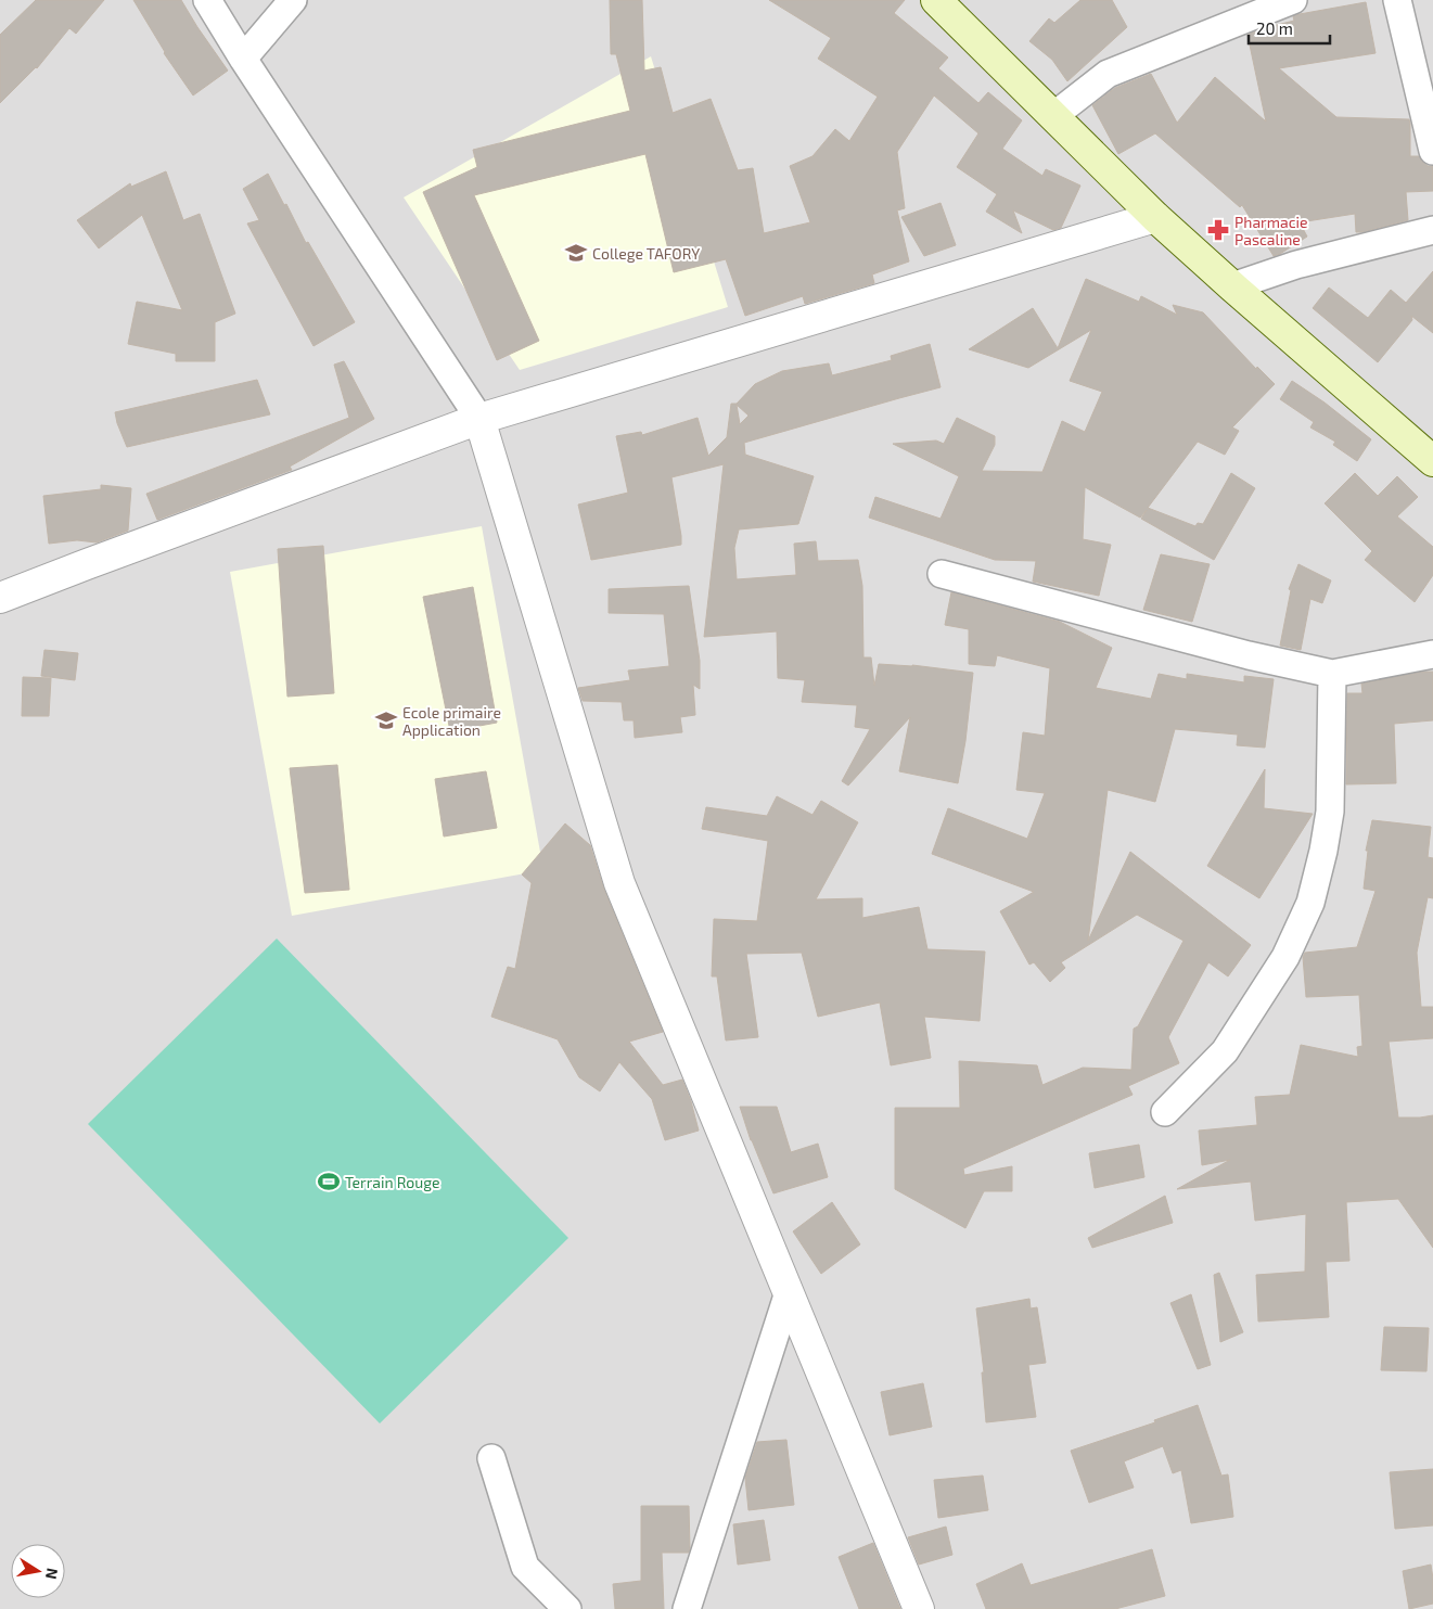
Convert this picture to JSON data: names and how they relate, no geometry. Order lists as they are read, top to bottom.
{
  "places": {
    "pharmacy": ["Pharmacie Pascaline"],
    "school or university": ["College TAFORY", "Ecole primaire Application"],
    "sports": ["Terrain Rouge"]
  },
  "scale_bar": "20 m",
  "north": "right"
}
